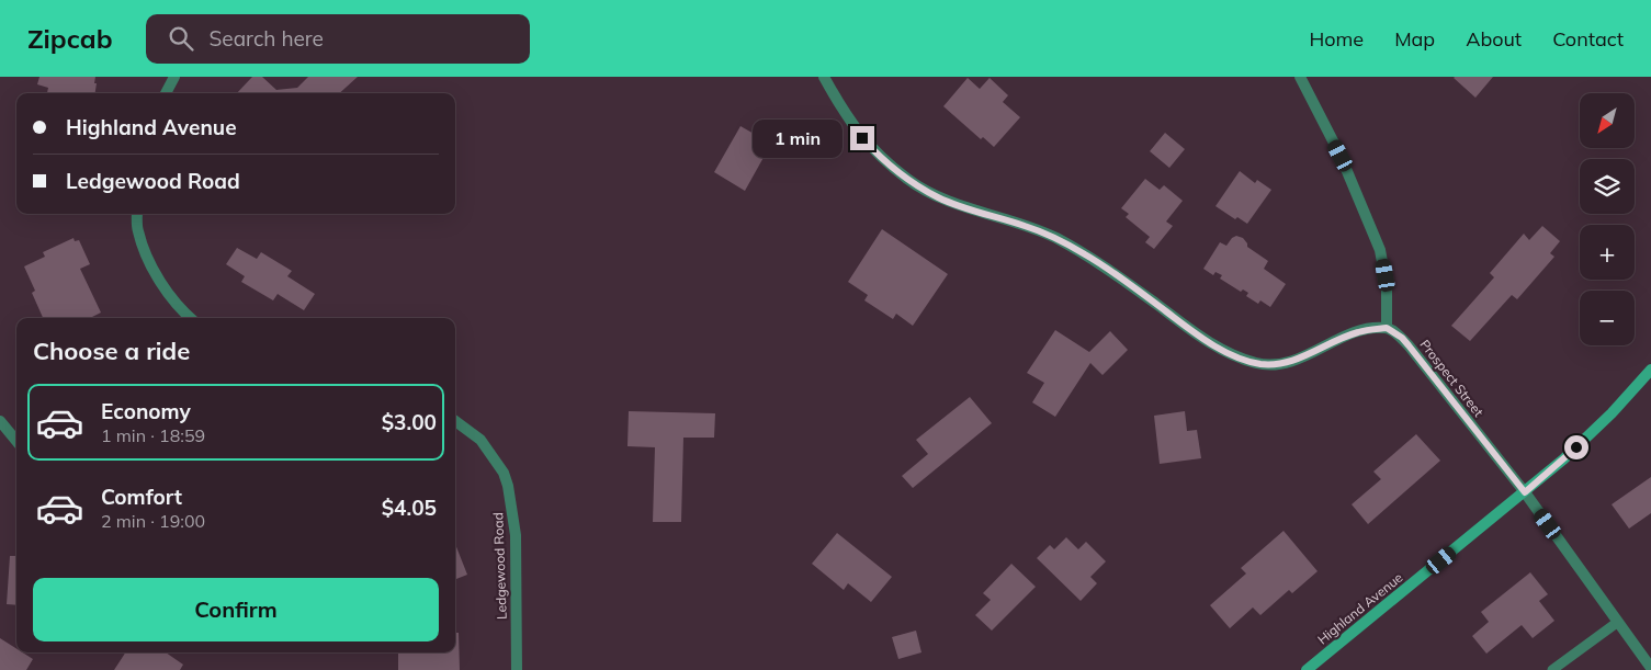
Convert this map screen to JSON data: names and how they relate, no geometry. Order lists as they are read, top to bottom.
{
  "streets": {
    "main road": ["Highland Avenue"],
    "street": ["Prospect Street", "Ledgewood Road"]
  },
  "crossings": [
    ["Prospect Street", "Highland Avenue"]
  ],
  "north": "bottom left",
  "page": {
    "header": "Zipcab",
    "search": "Search here",
    "nav": [
      "Home",
      "Map",
      "About",
      "Contact"
    ],
    "map_buttons": ["+", "−"],
    "banner": ["Highland Avenue", "Ledgewood Road"],
    "bubble": "1 min",
    "heading": "Choose a ride",
    "list": [
      {
        "name": "Economy",
        "note": "1 min · 18:59",
        "value": "$3.00"
      },
      {
        "name": "Comfort",
        "note": "2 min · 19:00",
        "value": "$4.05"
      }
    ],
    "buttons": "Confirm"
  }
}
